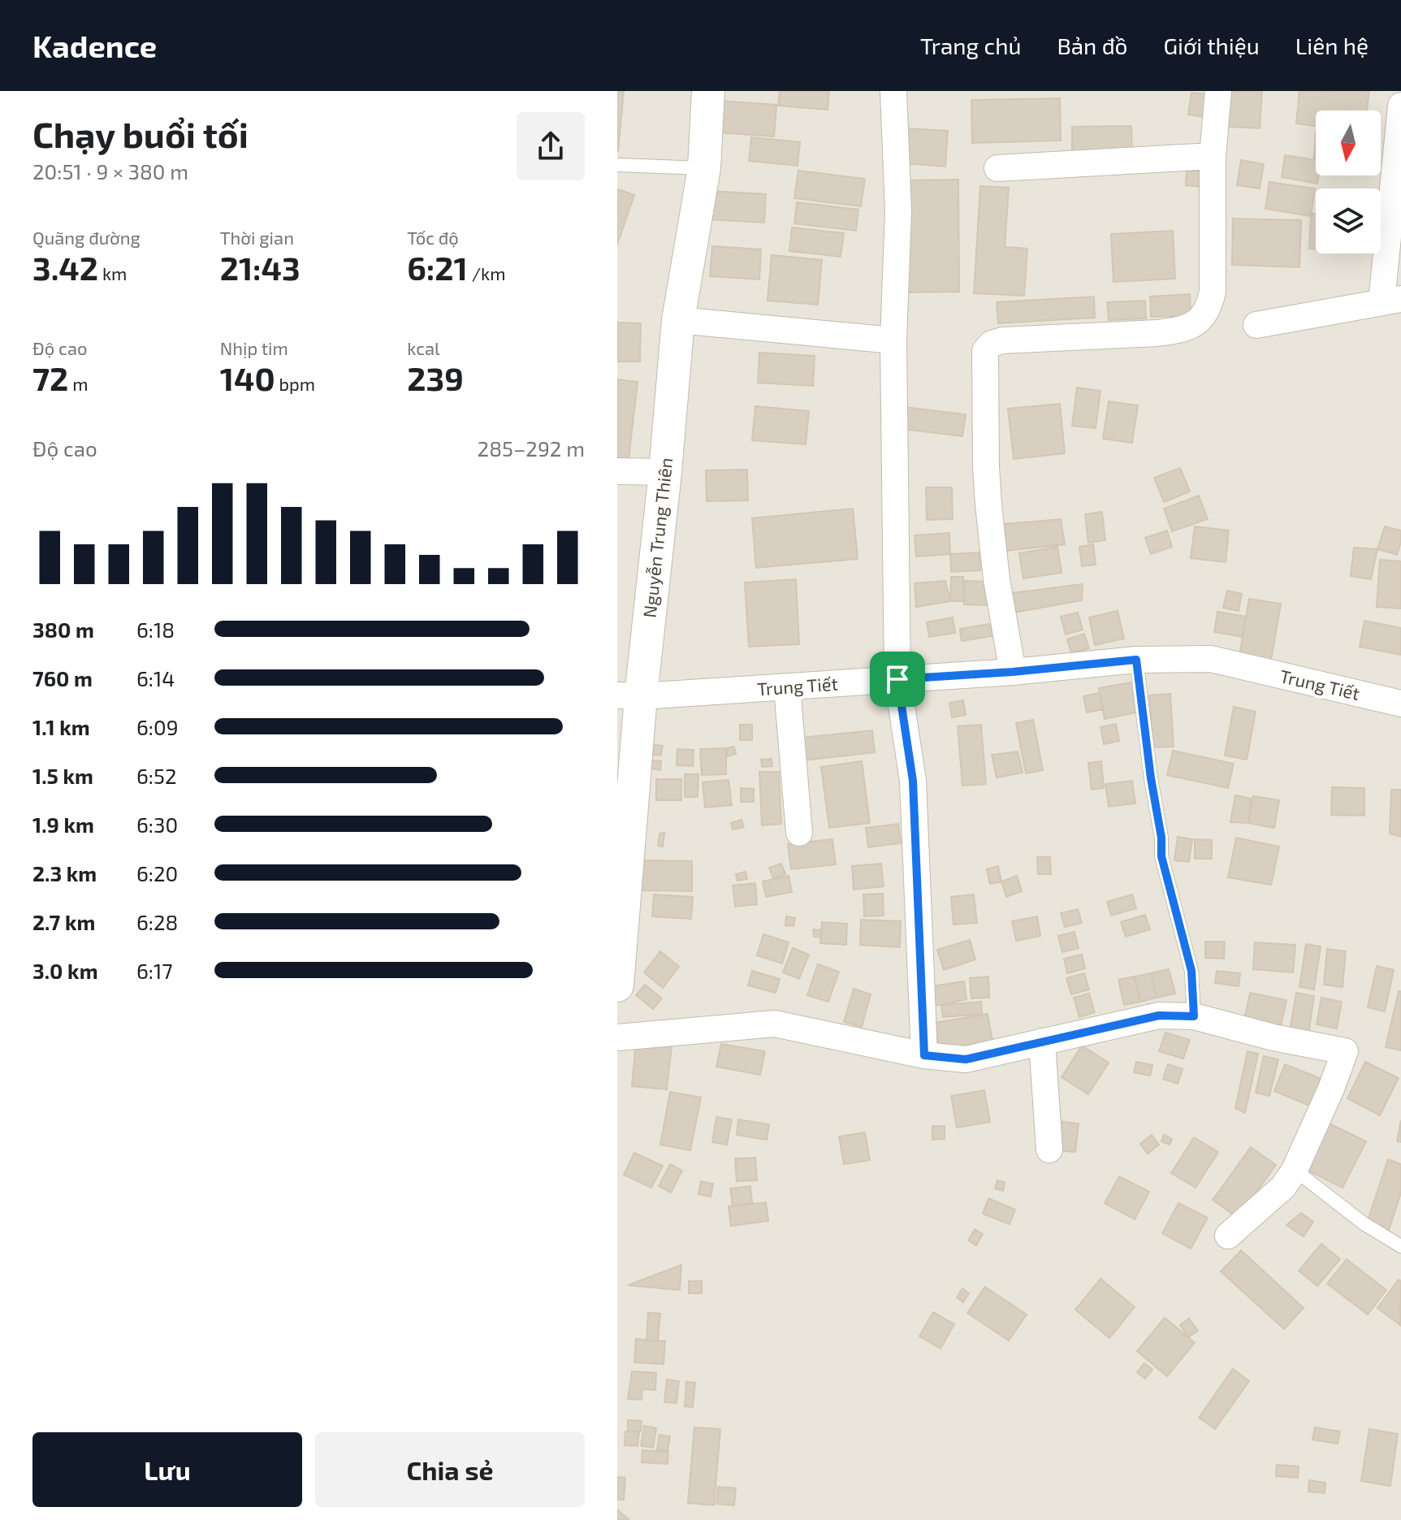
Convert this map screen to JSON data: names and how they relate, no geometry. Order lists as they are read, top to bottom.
{
  "streets": {
    "street": ["Nguyễn Trung Thiên", "Trung Tiết"]
  },
  "crossings": [
    ["Nguyễn Trung Thiên", "Trung Tiết"]
  ],
  "north": "bottom",
  "page": {
    "header": "Kadence",
    "nav": [
      "Trang chủ",
      "Bản đồ",
      "Giới thiệu",
      "Liên hệ"
    ],
    "heading": ["Chạy buổi tối", "20:51 · 9 × 380 m"],
    "stats": [
      ["Quãng đường", "3.42 km"],
      ["Thời gian", "21:43"],
      ["Tốc độ", "6:21 /km"],
      ["Độ cao", "72 m"],
      ["Nhịp tim", "140 bpm"],
      ["kcal", "239"]
    ],
    "chart": ["Độ cao", "285–292 m"],
    "list": [
      {
        "name": "380 m",
        "note": "6:18"
      },
      {
        "name": "760 m",
        "note": "6:14"
      },
      {
        "name": "1.1 km",
        "note": "6:09"
      },
      {
        "name": "1.5 km",
        "note": "6:52"
      },
      {
        "name": "1.9 km",
        "note": "6:30"
      },
      {
        "name": "2.3 km",
        "note": "6:20"
      },
      {
        "name": "2.7 km",
        "note": "6:28"
      },
      {
        "name": "3.0 km",
        "note": "6:17"
      }
    ],
    "buttons": ["Lưu", "Chia sẻ"]
  }
}
